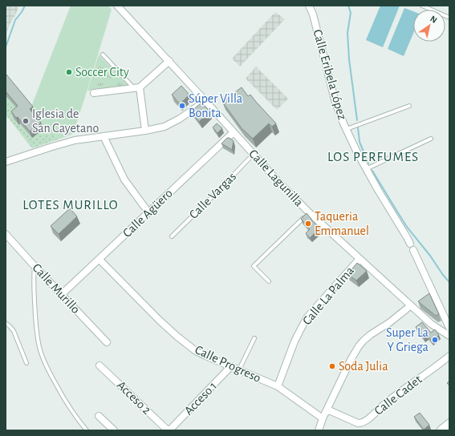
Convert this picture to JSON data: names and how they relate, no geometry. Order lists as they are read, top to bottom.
{
  "streets": {
    "street": [
      "Calle Eribela López",
      "Calle Lagunilla",
      "Calle Agüero",
      "Calle Murillo",
      "Calle La Palma",
      "Calle Progreso",
      "Calle Cadet",
      "Acceso 2",
      "Acceso 1"
    ],
    "lane": ["Calle Vargas"]
  },
  "crossings": [
    ["Calle Lagunilla", "Calle Vargas"],
    ["Calle Lagunilla", "Calle Agüero"],
    ["Calle Lagunilla", "Calle La Palma"],
    ["Calle Agüero", "Calle Murillo"],
    ["Calle Agüero", "Calle Progreso"],
    ["Calle La Palma", "Calle Progreso"],
    ["Calle Progreso", "Acceso 1"],
    ["Acceso 2", "Acceso 1"]
  ],
  "districts": ["LOS PERFUMES", "LOTES MURILLO"],
  "places": [
    "Soccer City",
    "Súper Villa Bonita",
    "Iglesia de San Cayetano",
    "Taqueria Emmanuel",
    "Super La Y Griega",
    "Soda Julia"
  ],
  "north": "top right"
}
